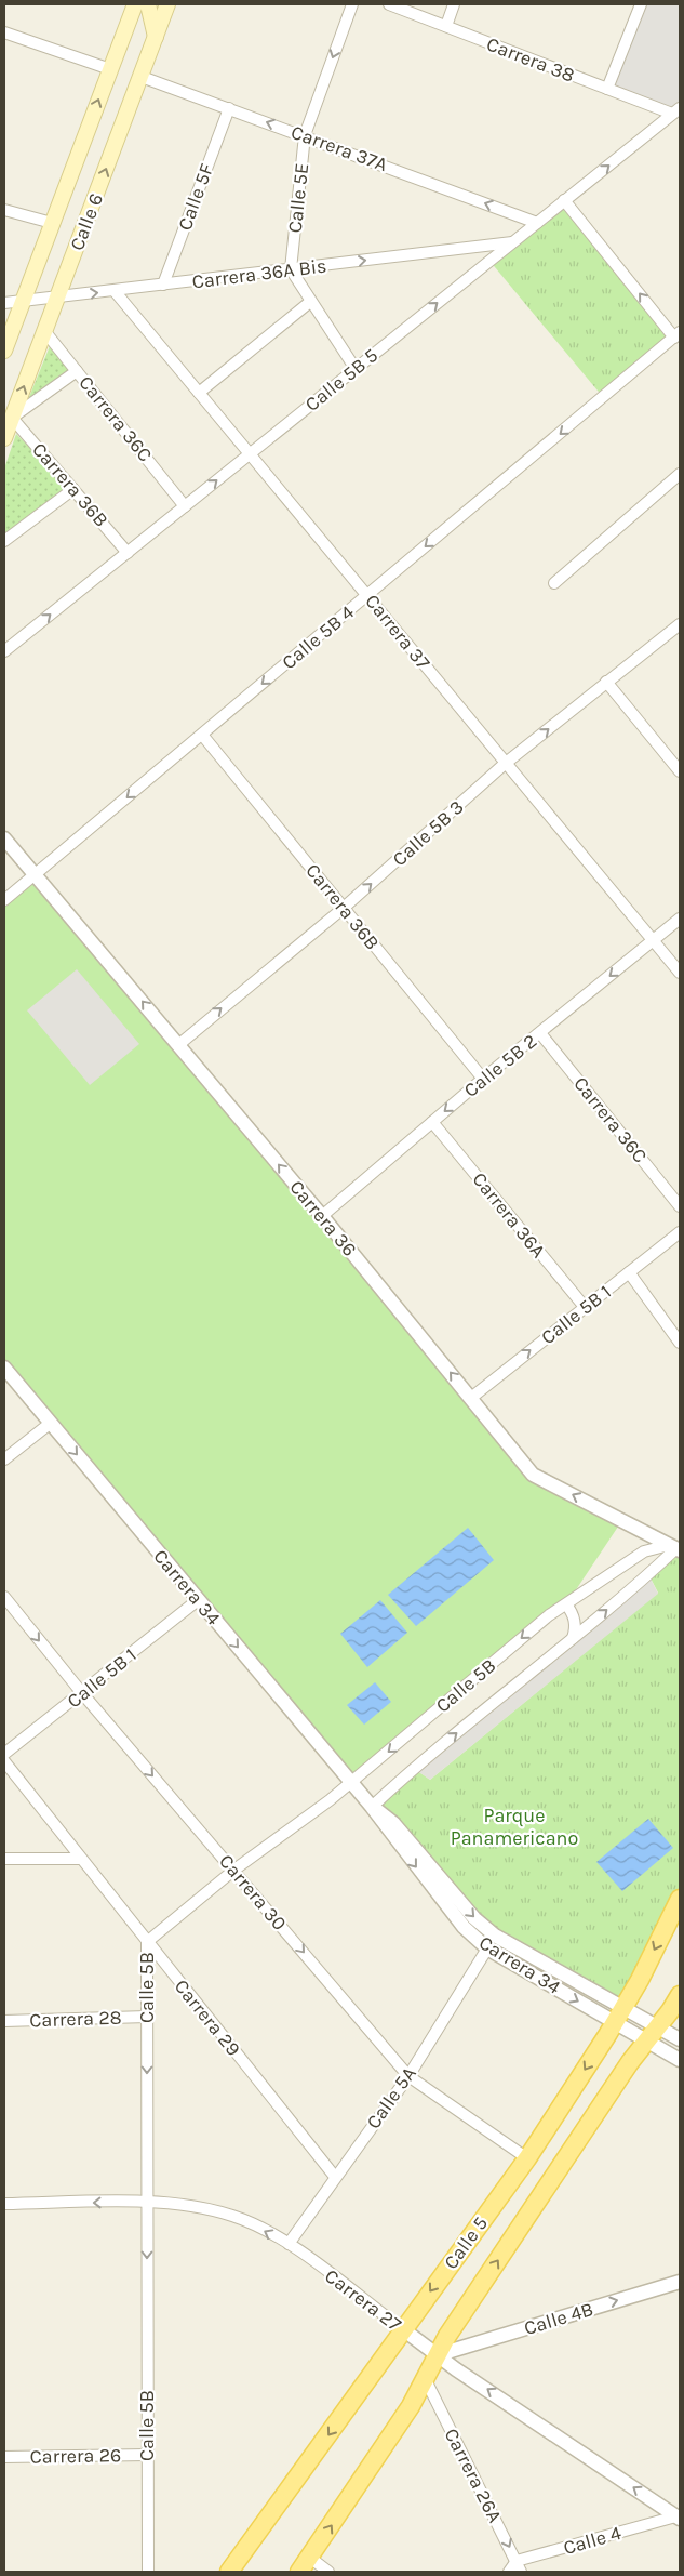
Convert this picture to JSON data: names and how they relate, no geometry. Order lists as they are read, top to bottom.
{
  "streets": {
    "main road": ["Calle 6", "Calle 5"],
    "street": [
      "Carrera 38",
      "Carrera 37A",
      "Calle 5F",
      "Calle 5E",
      "Carrera 36A Bis",
      "Calle 5B 5",
      "Carrera 36C",
      "Carrera 36B",
      "Carrera 37",
      "Calle 5B 4",
      "Calle 5B 3",
      "Calle 5B 2",
      "Carrera 36A",
      "Carrera 36",
      "Calle 5B 1",
      "Carrera 34",
      "Calle 5B",
      "Carrera 30",
      "Carrera 29",
      "Carrera 28",
      "Calle 5A",
      "Carrera 27",
      "Calle 4B",
      "Carrera 26",
      "Carrera 26A",
      "Calle 4"
    ]
  },
  "crossings": [
    ["Carrera 38", "Calle 5B 5"],
    ["Carrera 37A", "Calle 5F"],
    ["Carrera 37A", "Calle 5E"],
    ["Carrera 37A", "Calle 6"],
    ["Carrera 37A", "Calle 5B 5"],
    ["Calle 5F", "Carrera 36A Bis"],
    ["Calle 5E", "Carrera 36A Bis"],
    ["Calle 6", "Carrera 36A Bis"],
    ["Calle 6", "Carrera 36C"],
    ["Calle 6", "Carrera 36B"],
    ["Carrera 36A Bis", "Calle 5B 5"],
    ["Carrera 36A Bis", "Carrera 37"],
    ["Calle 5B 5", "Carrera 36C"],
    ["Calle 5B 5", "Carrera 36B"],
    ["Calle 5B 5", "Carrera 37"],
    ["Carrera 36C", "Calle 5B 2"],
    ["Carrera 36B", "Calle 5B 4"],
    ["Carrera 36B", "Calle 5B 3"],
    ["Carrera 36B", "Calle 5B 2"],
    ["Carrera 37", "Calle 5B 4"],
    ["Carrera 37", "Calle 5B 3"],
    ["Carrera 37", "Calle 5B 2"],
    ["Calle 5B 4", "Carrera 36"],
    ["Calle 5B 3", "Carrera 36"],
    ["Calle 5B 2", "Carrera 36A"],
    ["Calle 5B 2", "Carrera 36"],
    ["Carrera 36A", "Calle 5B 1"],
    ["Carrera 36", "Calle 5B 1"],
    ["Carrera 36", "Calle 5B"],
    ["Calle 5B 1", "Carrera 34"],
    ["Calle 5B 1", "Carrera 30"],
    ["Carrera 34", "Calle 5B"],
    ["Carrera 34", "Calle 5A"],
    ["Carrera 34", "Calle 5"],
    ["Calle 5B", "Carrera 30"],
    ["Calle 5B", "Carrera 29"],
    ["Calle 5B", "Carrera 28"],
    ["Calle 5B", "Carrera 27"],
    ["Calle 5B", "Carrera 26"],
    ["Carrera 30", "Calle 5A"],
    ["Carrera 30", "Calle 5"],
    ["Carrera 29", "Calle 5A"],
    ["Calle 5A", "Carrera 27"],
    ["Calle 5", "Carrera 27"],
    ["Calle 5", "Calle 4B"],
    ["Calle 5", "Carrera 26A"],
    ["Carrera 27", "Calle 4B"],
    ["Carrera 27", "Calle 4"],
    ["Carrera 26A", "Calle 4"]
  ],
  "one_way": [
    "Carrera 37A",
    "Calle 5E",
    "Calle 6",
    "Carrera 36A Bis",
    "Calle 5B 5",
    "Calle 5B 4",
    "Calle 5B 3",
    "Calle 5B 2",
    "Carrera 36",
    "Carrera 34",
    "Carrera 30",
    "Carrera 27",
    "Calle 4B",
    "Carrera 26A"
  ],
  "parks": ["Parque Panamericano"]
}
